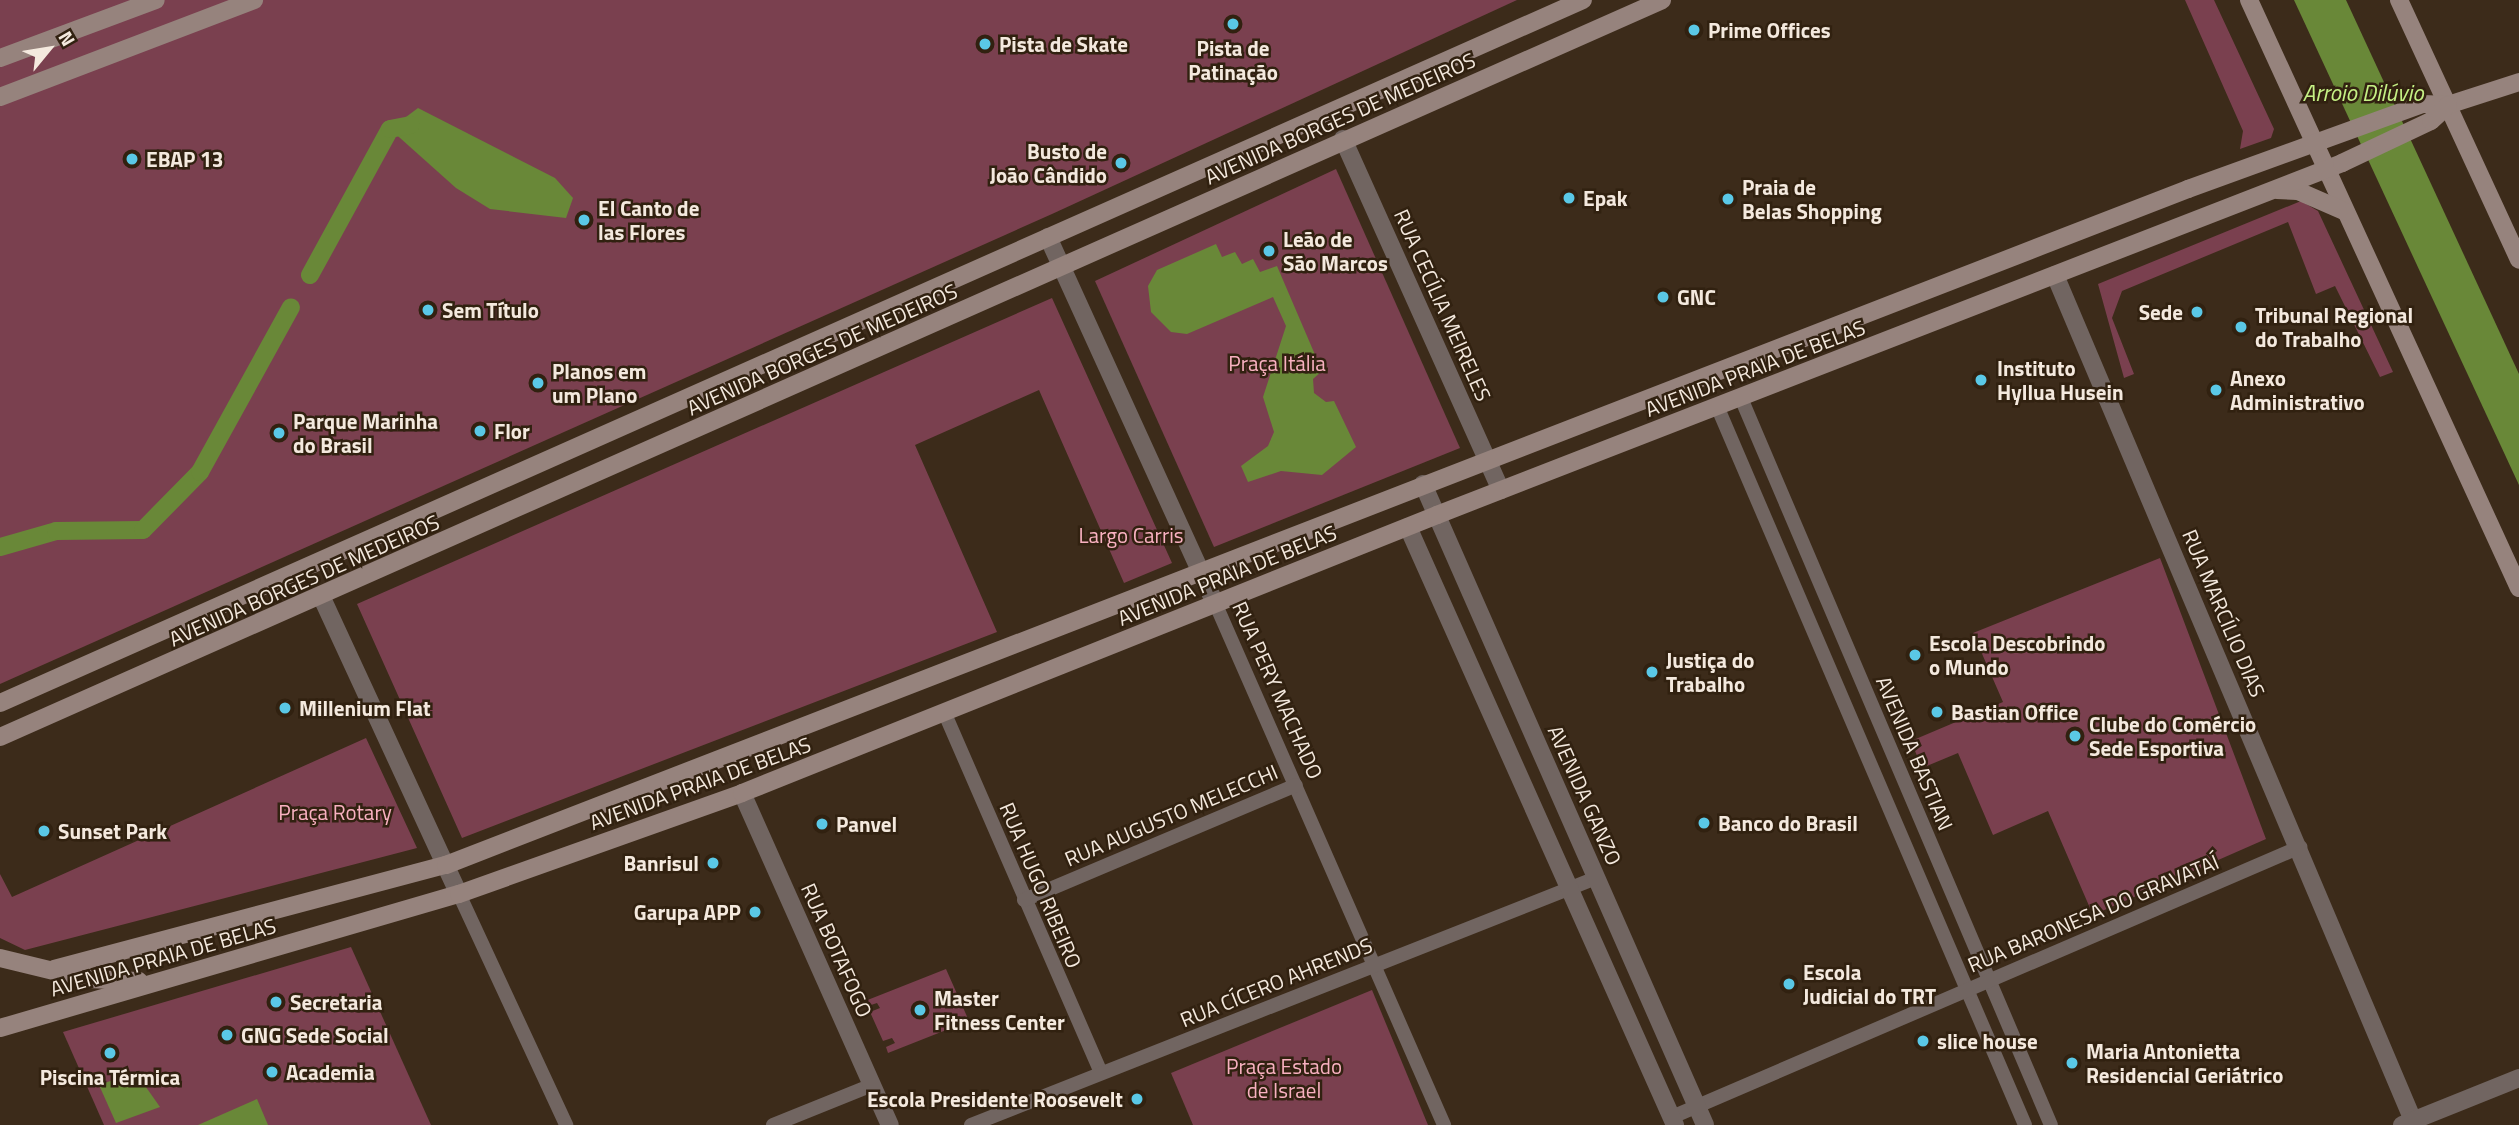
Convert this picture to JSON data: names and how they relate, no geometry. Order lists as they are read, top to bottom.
{
  "streets": {
    "main road": ["AVENIDA BORGES DE MEDEIROS", "AVENIDA PRAIA DE BELAS"],
    "street": [
      "RUA CECÍLIA MEIRELES",
      "RUA MARCÍLIO DIAS",
      "RUA PERY MACHADO",
      "AVENIDA BASTIAN",
      "AVENIDA GANZO",
      "RUA AUGUSTO MELECCHI",
      "RUA HUGO RIBEIRO",
      "RUA BARONESA DO GRAVATAÍ",
      "RUA BOTAFOGO",
      "RUA CÍCERO AHRENDS"
    ]
  },
  "crossings": [
    ["AVENIDA BORGES DE MEDEIROS", "RUA CECÍLIA MEIRELES"],
    ["AVENIDA BORGES DE MEDEIROS", "RUA PERY MACHADO"],
    ["RUA CECÍLIA MEIRELES", "AVENIDA PRAIA DE BELAS"],
    ["AVENIDA PRAIA DE BELAS", "RUA MARCÍLIO DIAS"],
    ["AVENIDA PRAIA DE BELAS", "RUA PERY MACHADO"],
    ["AVENIDA PRAIA DE BELAS", "AVENIDA BASTIAN"],
    ["AVENIDA PRAIA DE BELAS", "AVENIDA GANZO"],
    ["AVENIDA PRAIA DE BELAS", "RUA HUGO RIBEIRO"],
    ["AVENIDA PRAIA DE BELAS", "RUA BOTAFOGO"],
    ["RUA MARCÍLIO DIAS", "RUA BARONESA DO GRAVATAÍ"],
    ["RUA PERY MACHADO", "RUA AUGUSTO MELECCHI"],
    ["RUA PERY MACHADO", "RUA CÍCERO AHRENDS"],
    ["AVENIDA BASTIAN", "RUA BARONESA DO GRAVATAÍ"],
    ["AVENIDA GANZO", "RUA BARONESA DO GRAVATAÍ"],
    ["AVENIDA GANZO", "RUA CÍCERO AHRENDS"],
    ["RUA AUGUSTO MELECCHI", "RUA HUGO RIBEIRO"],
    ["RUA HUGO RIBEIRO", "RUA CÍCERO AHRENDS"]
  ],
  "water": ["Arroio Dilúvio"],
  "parks": [
    "Praça Itália",
    "Largo Carris",
    "Praça Rotary",
    "Praça Estado de Israel"
  ],
  "places": [
    "Pista de Patinação",
    "Prime Offices",
    "Pista de Skate",
    "EBAP 13",
    "Busto de João Cândido",
    "Epak",
    "Praia de Belas Shopping",
    "El Canto de las Flores",
    "Leão de São Marcos",
    "GNC",
    "Sem Título",
    "Sede",
    "Tribunal Regional do Trabalho",
    "Instituto Hyllua Husein",
    "Planos em um Plano",
    "Anexo Administrativo",
    "Flor",
    "Parque Marinha do Brasil",
    "Escola Descobrindo o Mundo",
    "Justiça do Trabalho",
    "Millenium Flat",
    "Bastian Office",
    "Clube do Comércio Sede Esportiva",
    "Banco do Brasil",
    "Panvel",
    "Sunset Park",
    "Banrisul",
    "Garupa APP",
    "Escola Judicial do TRT",
    "Secretaria",
    "Master Fitness Center",
    "GNG Sede Social",
    "slice house",
    "Piscina Térmica",
    "Maria Antonietta Residencial Geriátrico",
    "Academia",
    "Escola Presidente Roosevelt"
  ],
  "north": "top right"
}
